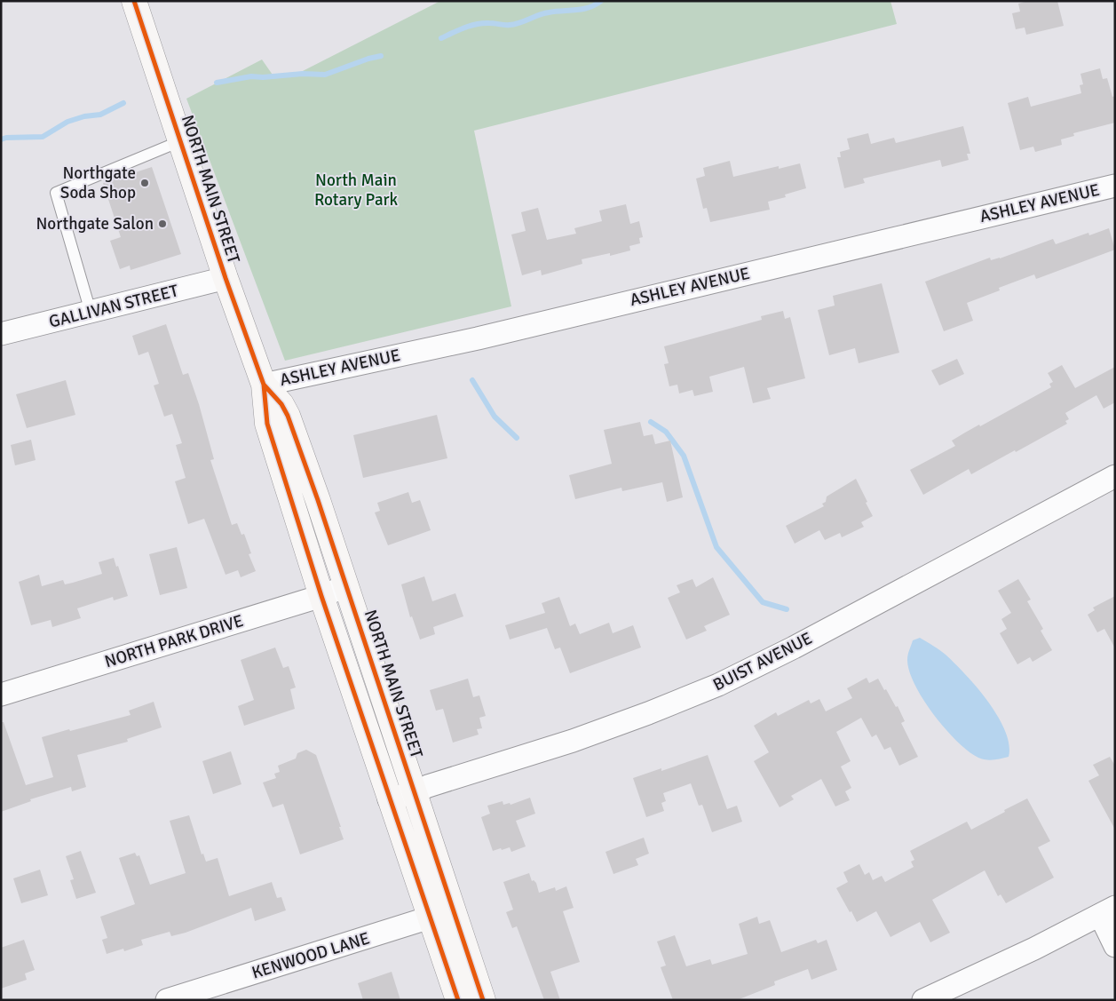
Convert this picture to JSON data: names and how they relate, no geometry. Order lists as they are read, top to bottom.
{
  "streets": {
    "street": [
      "NORTH MAIN STREET",
      "ASHLEY AVENUE",
      "GALLIVAN STREET",
      "NORTH PARK DRIVE",
      "BUIST AVENUE",
      "KENWOOD LANE"
    ]
  },
  "crossings": [
    ["NORTH MAIN STREET", "ASHLEY AVENUE"],
    ["NORTH MAIN STREET", "GALLIVAN STREET"],
    ["NORTH MAIN STREET", "NORTH PARK DRIVE"],
    ["NORTH MAIN STREET", "BUIST AVENUE"],
    ["NORTH MAIN STREET", "KENWOOD LANE"]
  ],
  "parks": ["North Main Rotary Park"],
  "places": ["Northgate Soda Shop", "Northgate Salon"]
}
